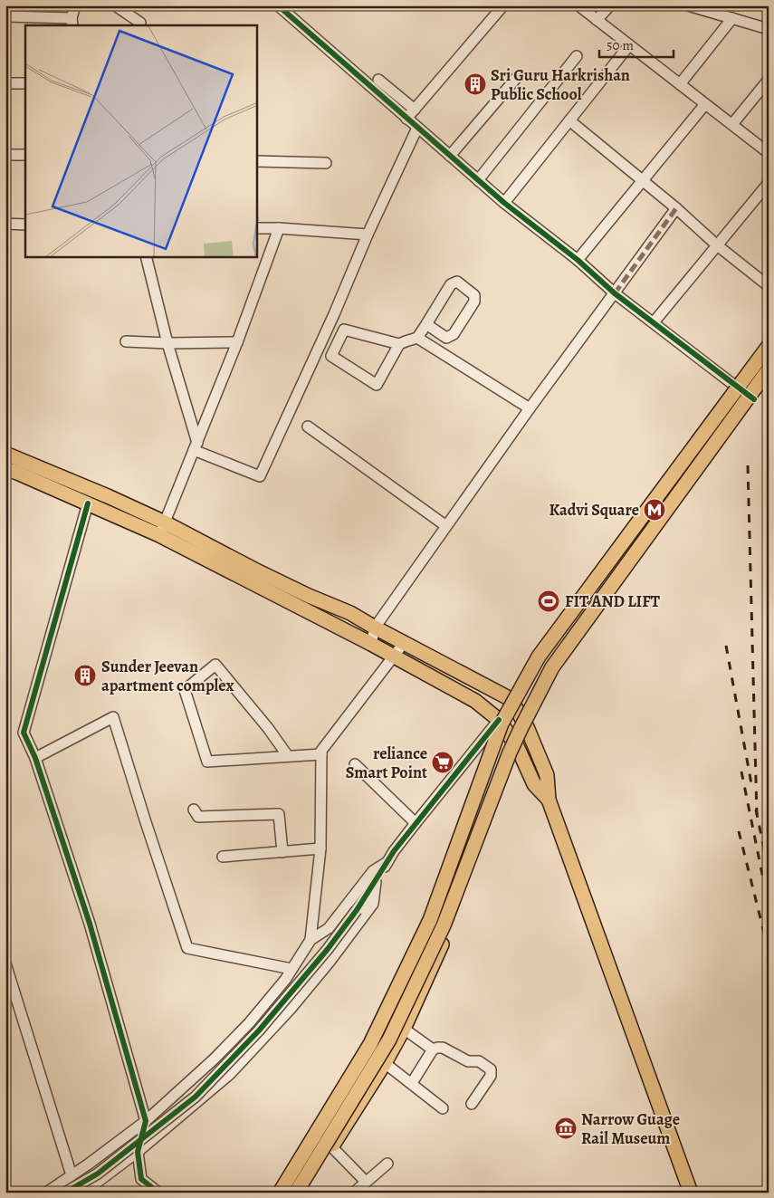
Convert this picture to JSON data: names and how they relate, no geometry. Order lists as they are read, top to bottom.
{
  "places": {
    "building": ["Sri Guru Harkrishan Public School", "Sunder Jeevan apartment complex"],
    "metro station": ["Kadvi Square"],
    "sports": ["FIT AND LIFT"],
    "supermarket": ["reliance Smart Point"],
    "museum": ["Narrow Guage Rail Museum"]
  },
  "scale_bar": "50 m"
}
